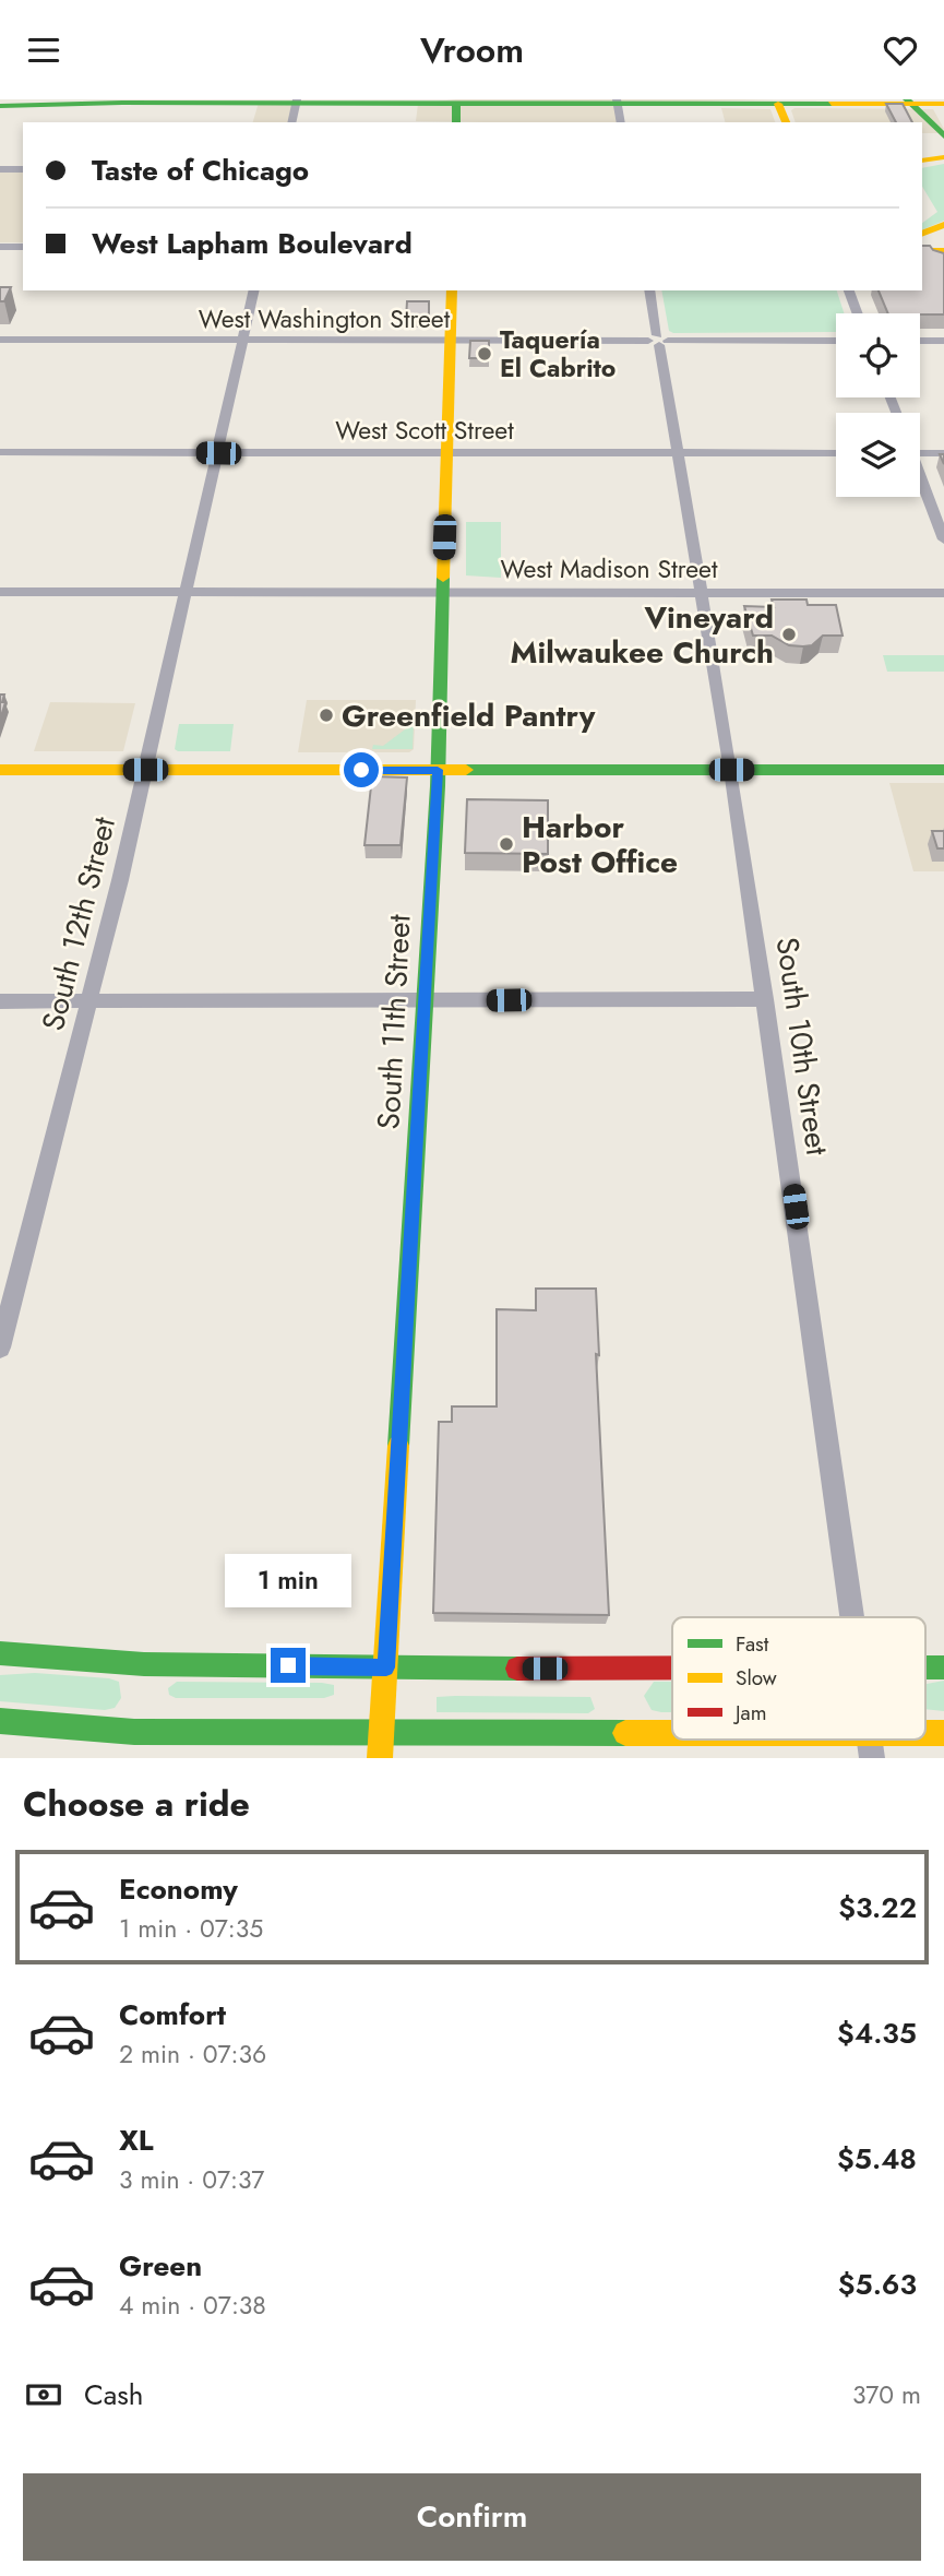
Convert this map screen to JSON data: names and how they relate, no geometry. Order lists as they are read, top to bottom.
{
  "streets": {
    "main road": ["South 11th Street"],
    "street": [
      "West Washington Street",
      "West Scott Street",
      "West Madison Street",
      "South 12th Street",
      "South 10th Street"
    ]
  },
  "crossings": [
    ["West Washington Street", "South 12th Street"],
    ["West Washington Street", "South 11th Street"],
    ["West Washington Street", "South 10th Street"],
    ["West Scott Street", "South 12th Street"],
    ["West Scott Street", "South 11th Street"],
    ["West Scott Street", "South 10th Street"],
    ["West Madison Street", "South 12th Street"],
    ["West Madison Street", "South 11th Street"],
    ["West Madison Street", "South 10th Street"]
  ],
  "places": [
    "Taquería El Cabrito",
    "Vineyard Milwaukee Church",
    "Greenfield Pantry",
    "Harbor Post Office"
  ],
  "legend": ["Fast", "Slow", "Jam"],
  "page": {
    "header": "Vroom",
    "banner": ["Taste of Chicago", "West Lapham Boulevard"],
    "bubble": "1 min",
    "heading": "Choose a ride",
    "list": [
      {
        "name": "Economy",
        "note": "1 min · 07:35",
        "value": "$3.22"
      },
      {
        "name": "Comfort",
        "note": "2 min · 07:36",
        "value": "$4.35"
      },
      {
        "name": "XL",
        "note": "3 min · 07:37",
        "value": "$5.48"
      },
      {
        "name": "Green",
        "note": "4 min · 07:38",
        "value": "$5.63"
      }
    ],
    "pay": ["Cash", "370 m"],
    "buttons": "Confirm"
  }
}
